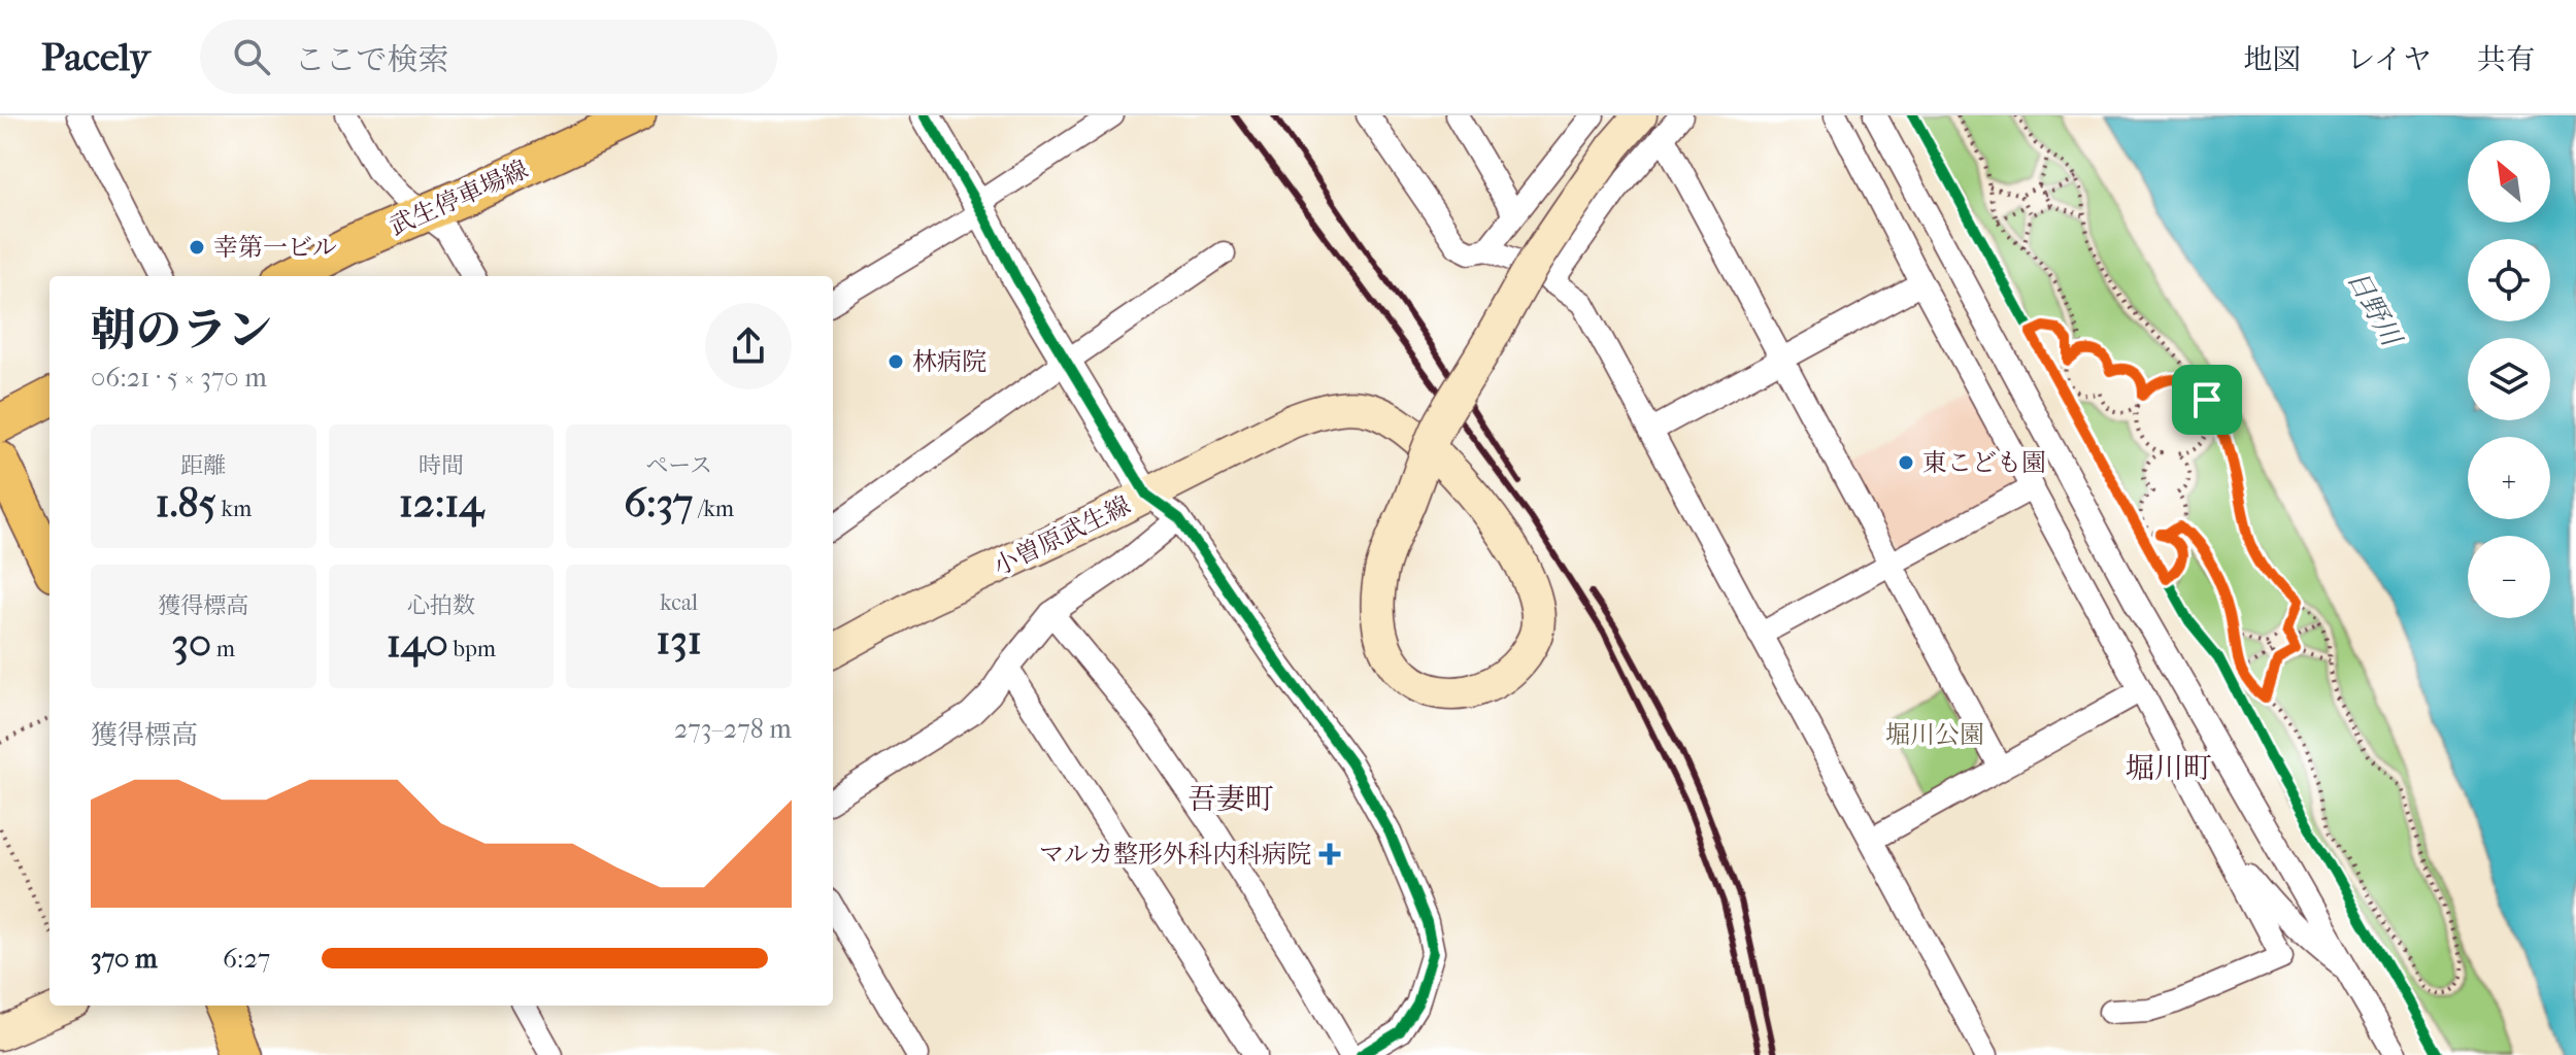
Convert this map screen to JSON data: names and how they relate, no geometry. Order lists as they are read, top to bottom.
{
  "streets": {
    "main road": ["武生停車場線", "小曽原武生線"]
  },
  "districts": ["堀川町", "吾妻町"],
  "water": ["日野川"],
  "parks": ["堀川公園"],
  "places": {
    "other": ["幸第一ビル", "林病院", "東こども園"],
    "health": ["マルカ整形外科内科病院"]
  },
  "north": "top left",
  "page": {
    "header": "Pacely",
    "search": "ここで検索",
    "nav": ["地図", "レイヤ", "共有"],
    "map_buttons": ["+", "−"],
    "heading": ["朝のラン", "06:21 · 5 × 370 m"],
    "stats": [
      ["距離", "1.85 km"],
      ["時間", "12:14"],
      ["ペース", "6:37 /km"],
      ["獲得標高", "30 m"],
      ["心拍数", "140 bpm"],
      ["kcal", "131"]
    ],
    "chart": ["獲得標高", "273–278 m"],
    "list": [
      {
        "name": "370 m",
        "note": "6:27"
      }
    ]
  }
}
